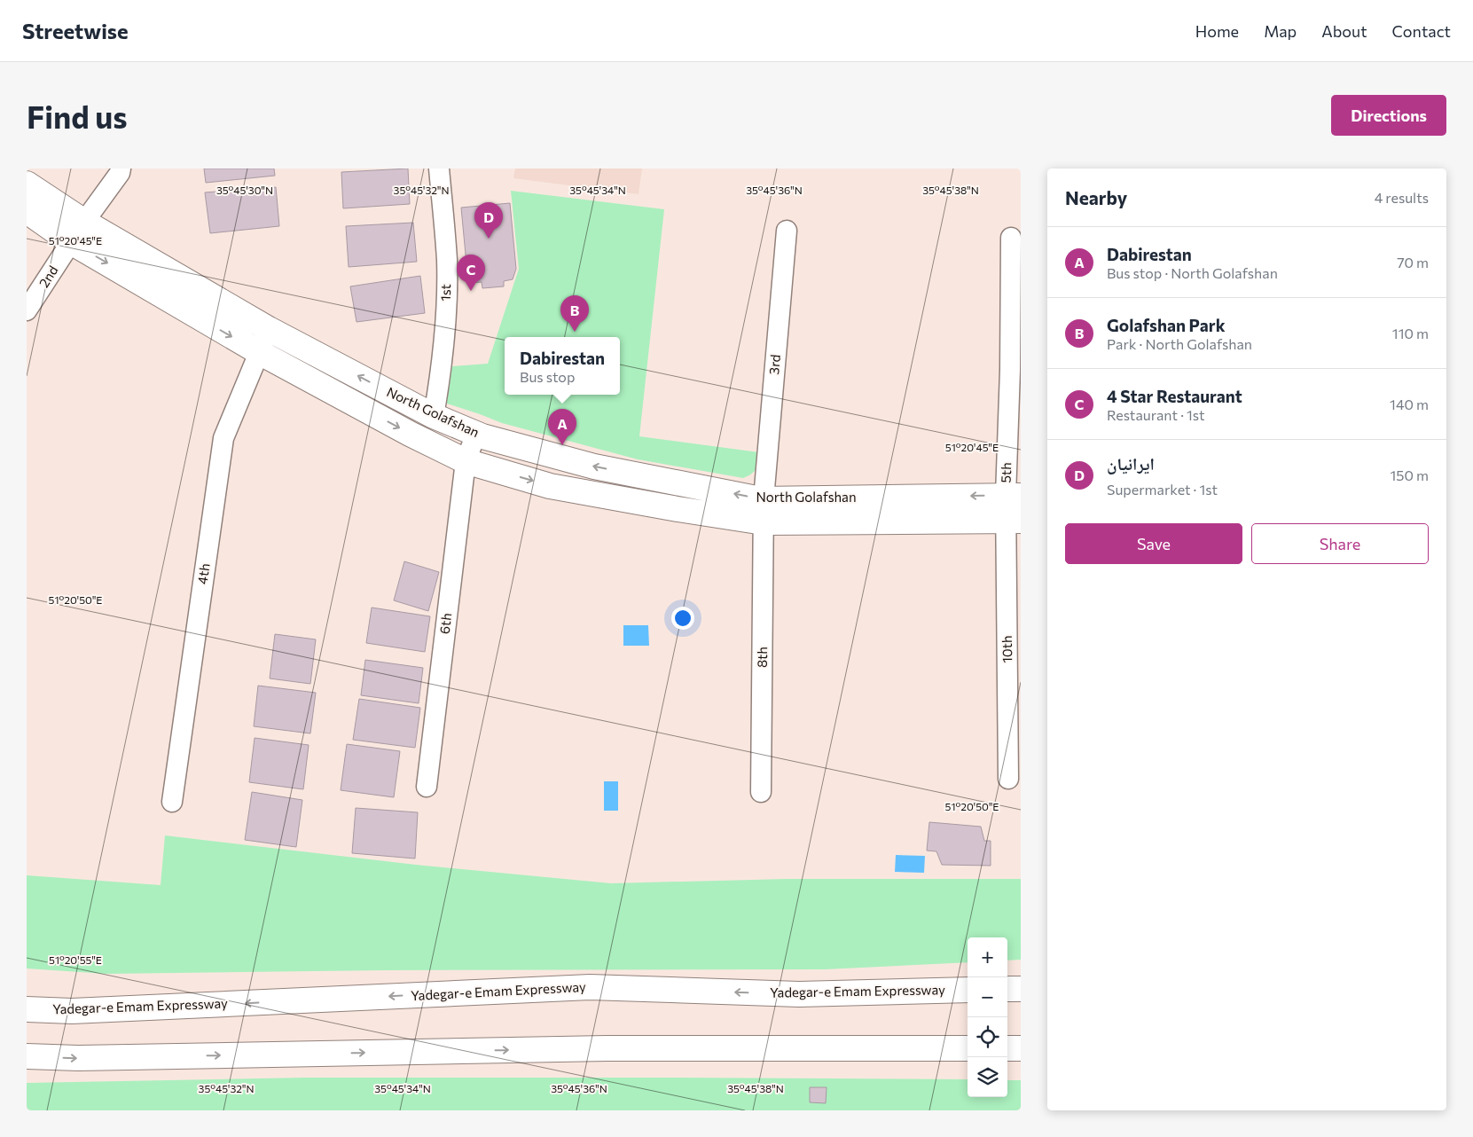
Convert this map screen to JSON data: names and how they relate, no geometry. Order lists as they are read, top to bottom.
{
  "streets": {
    "main road": ["North Golafshan", "Yadegar-e Emam Expressway"],
    "street": [
      "2nd",
      "1st",
      "3rd",
      "5th",
      "4th",
      "6th",
      "10th",
      "8th"
    ]
  },
  "crossings": [
    ["2nd", "North Golafshan"],
    ["1st", "North Golafshan"],
    ["3rd", "North Golafshan"],
    ["3rd", "8th"],
    ["North Golafshan", "5th"],
    ["North Golafshan", "4th"],
    ["North Golafshan", "6th"],
    ["North Golafshan", "10th"],
    ["North Golafshan", "8th"],
    ["5th", "10th"]
  ],
  "page": {
    "header": "Streetwise",
    "nav": [
      "Home",
      "Map",
      "About",
      "Contact"
    ],
    "buttons": [
      "Directions",
      ["Save", "Share"]
    ],
    "title": "Find us",
    "heading": ["Nearby", "4 results"],
    "pins": [
      "D",
      "C",
      "B",
      "A"
    ],
    "list": [
      {
        "mark": "A",
        "name": "Dabirestan",
        "note": "Bus stop · North Golafshan",
        "value": "70 m"
      },
      {
        "mark": "B",
        "name": "Golafshan Park",
        "note": "Park · North Golafshan",
        "value": "110 m"
      },
      {
        "mark": "C",
        "name": "4 Star Restaurant",
        "note": "Restaurant · 1st",
        "value": "140 m"
      },
      {
        "mark": "D",
        "name": "ایرانیان",
        "note": "Supermarket · 1st",
        "value": "150 m"
      }
    ],
    "popup": ["Dabirestan", "Bus stop"],
    "map_buttons": ["+", "−"]
  },
  "coordinates": [
    "35°45'30\"N",
    "35°45'32\"N",
    "35°45'34\"N",
    "35°45'36\"N",
    "35°45'38\"N",
    "51°20'45\"E",
    "51°20'50\"E",
    "51°20'55\"E"
  ]
}
